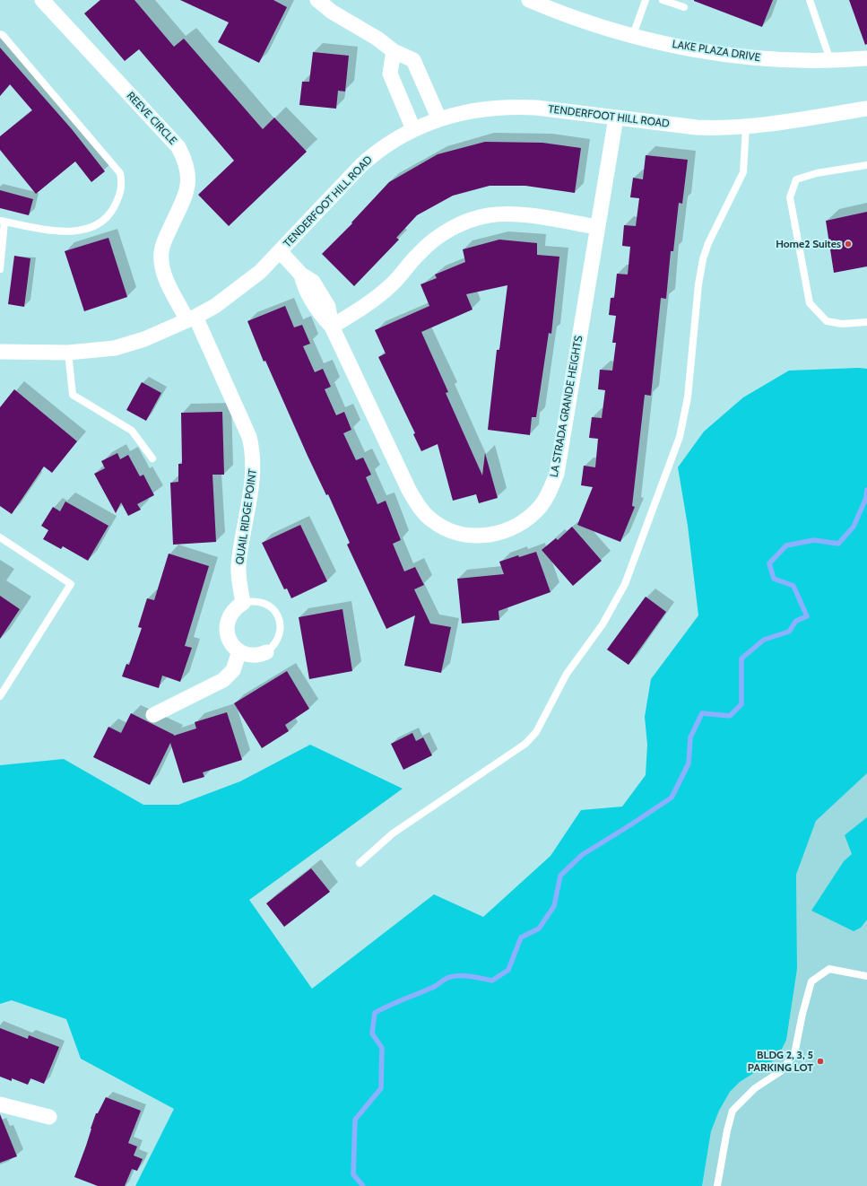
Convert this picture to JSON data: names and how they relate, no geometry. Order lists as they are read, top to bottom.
{
  "streets": {
    "street": [
      "LAKE PLAZA DRIVE",
      "TENDERFOOT HILL ROAD",
      "REEVE CIRCLE",
      "LA STRADA GRANDE HEIGHTS",
      "QUAIL RIDGE POINT"
    ]
  },
  "crossings": [
    ["TENDERFOOT HILL ROAD", "REEVE CIRCLE"],
    ["TENDERFOOT HILL ROAD", "LA STRADA GRANDE HEIGHTS"],
    ["TENDERFOOT HILL ROAD", "QUAIL RIDGE POINT"],
    ["REEVE CIRCLE", "QUAIL RIDGE POINT"]
  ],
  "places": ["Home2 Suites", "BLDG 2, 3, 5 PARKING LOT"]
}
